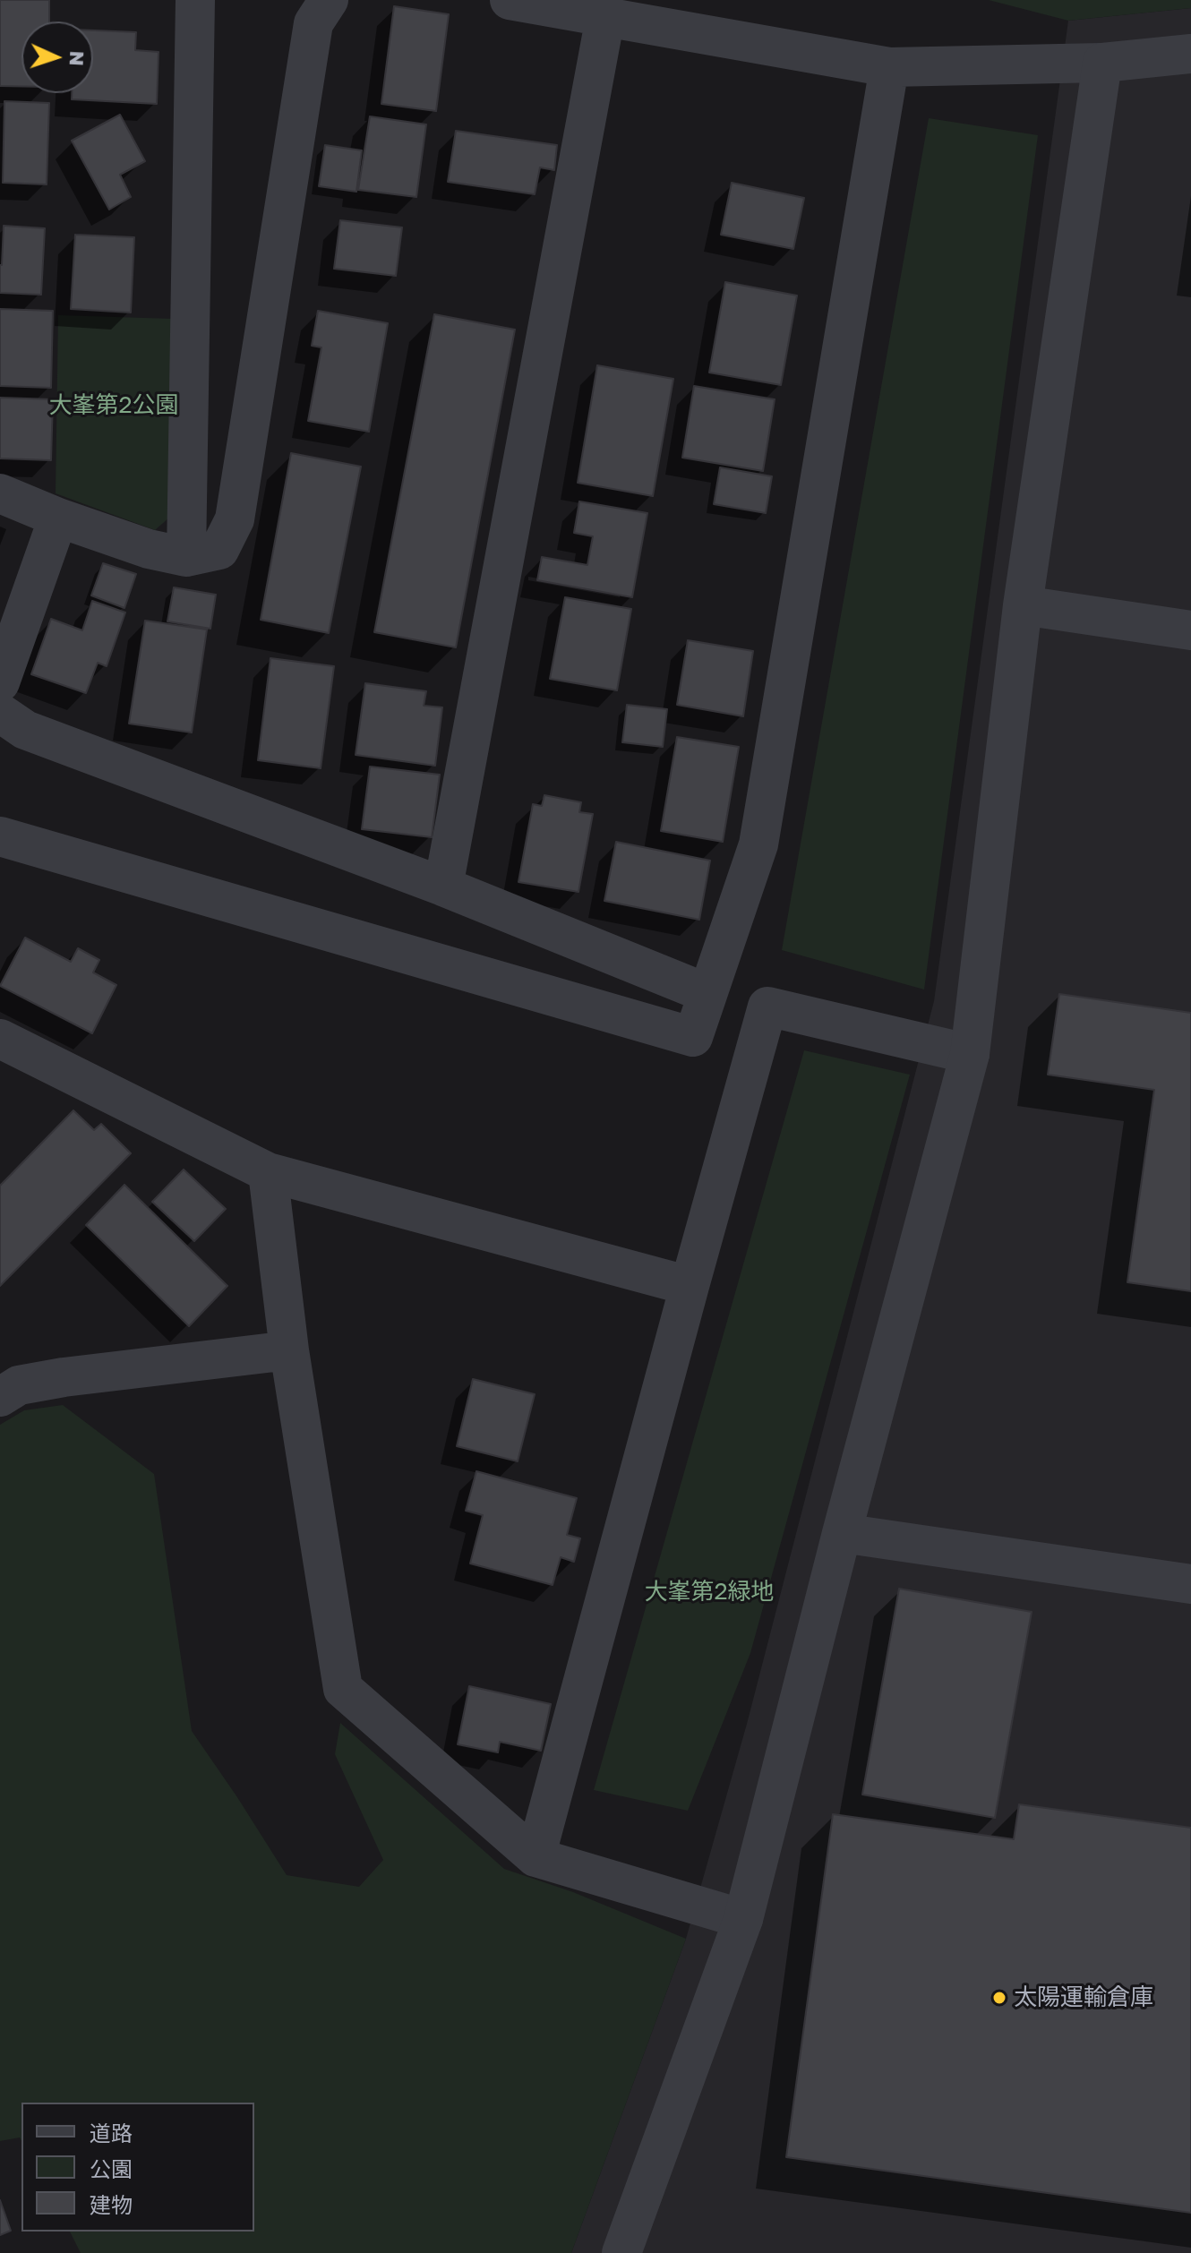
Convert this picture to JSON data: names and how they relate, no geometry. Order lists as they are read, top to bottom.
{
  "parks": ["大峯第2公園", "大峯第2緑地"],
  "places": ["太陽運輸倉庫"],
  "legend": ["道路", "公園", "建物"],
  "north": "right"
}
